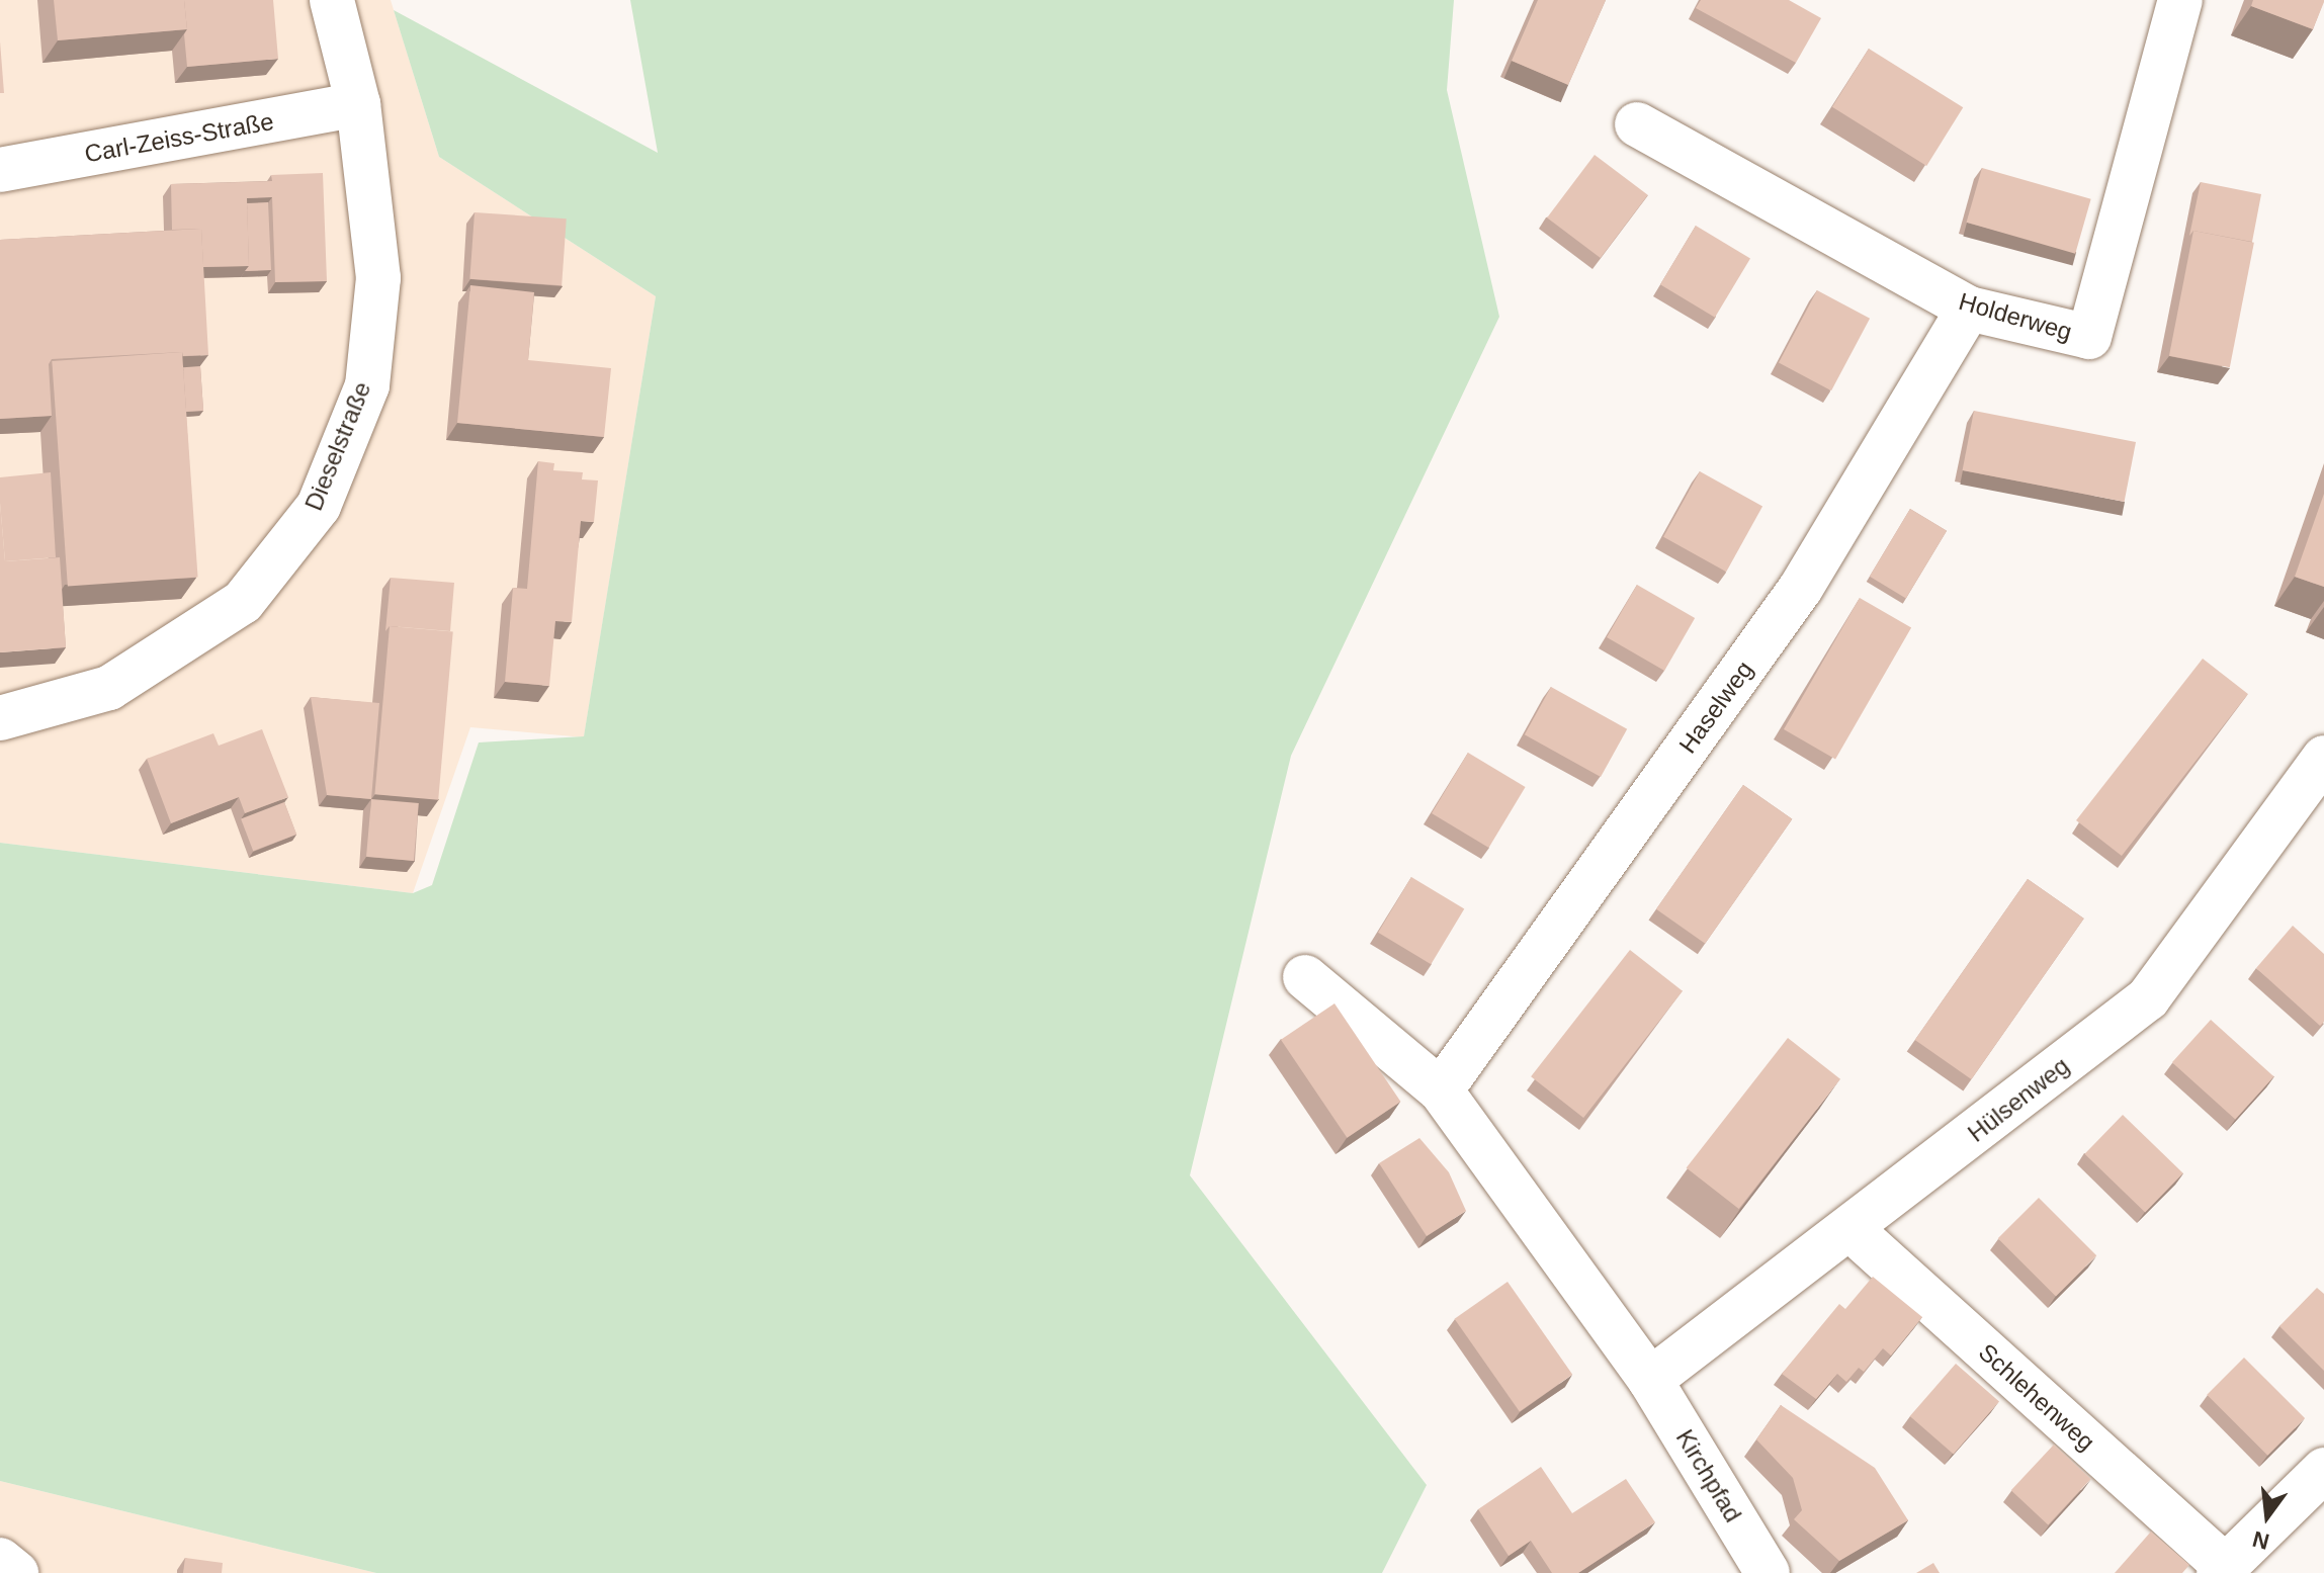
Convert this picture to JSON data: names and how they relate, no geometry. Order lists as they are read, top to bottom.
{
  "streets": {
    "street": [
      "Carl-Zeiss-Straße",
      "Holderweg",
      "Dieselstraße",
      "Haselweg",
      "Hülsenweg",
      "Schlehenweg",
      "Kirchpfad"
    ]
  },
  "crossings": [
    ["Carl-Zeiss-Straße", "Dieselstraße"],
    ["Holderweg", "Haselweg"],
    ["Hülsenweg", "Schlehenweg"],
    ["Hülsenweg", "Kirchpfad"]
  ],
  "north": "bottom"
}
